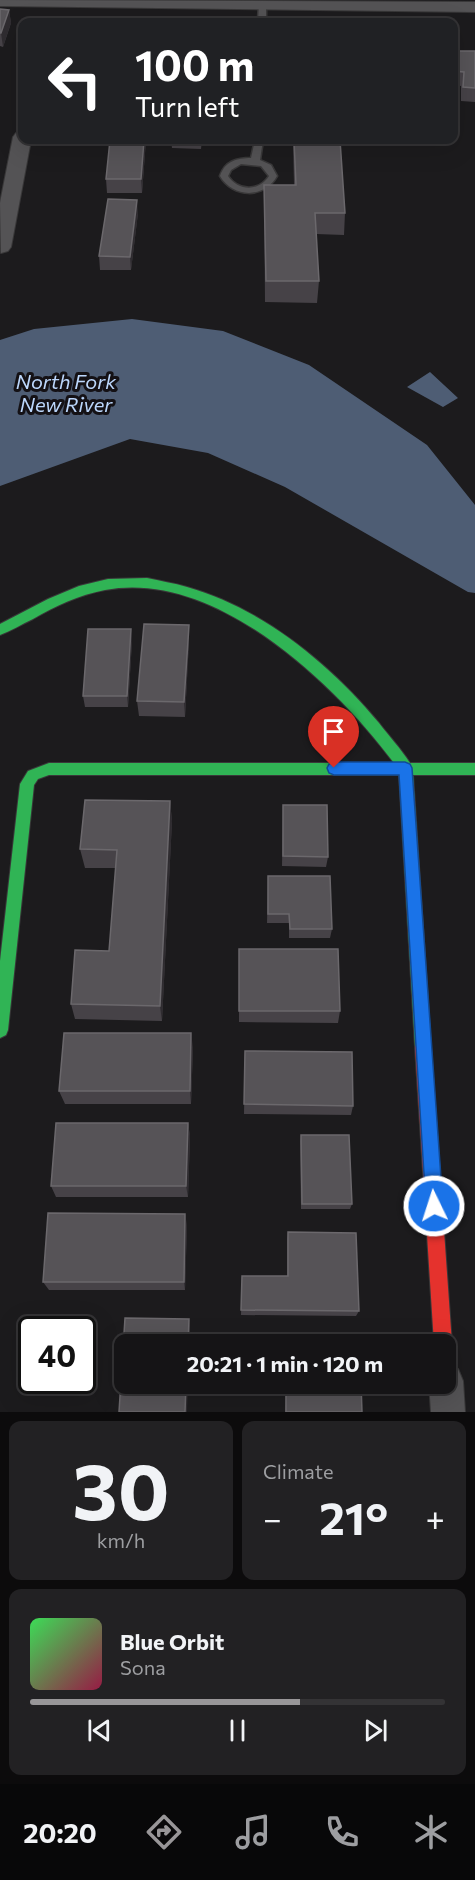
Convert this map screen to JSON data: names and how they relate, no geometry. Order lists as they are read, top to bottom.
{
  "water": ["North Fork New River"],
  "page": {
    "turn": ["100 m", "Turn left"],
    "limit": "40",
    "trip": "20:21 · 1 min · 120 m",
    "tile": [
      ["30", "km/h"],
      "Climate"
    ],
    "heat": ["−", "21°", "+"],
    "song": ["Blue Orbit", "Sona"],
    "tabs": "20:20"
  }
}
